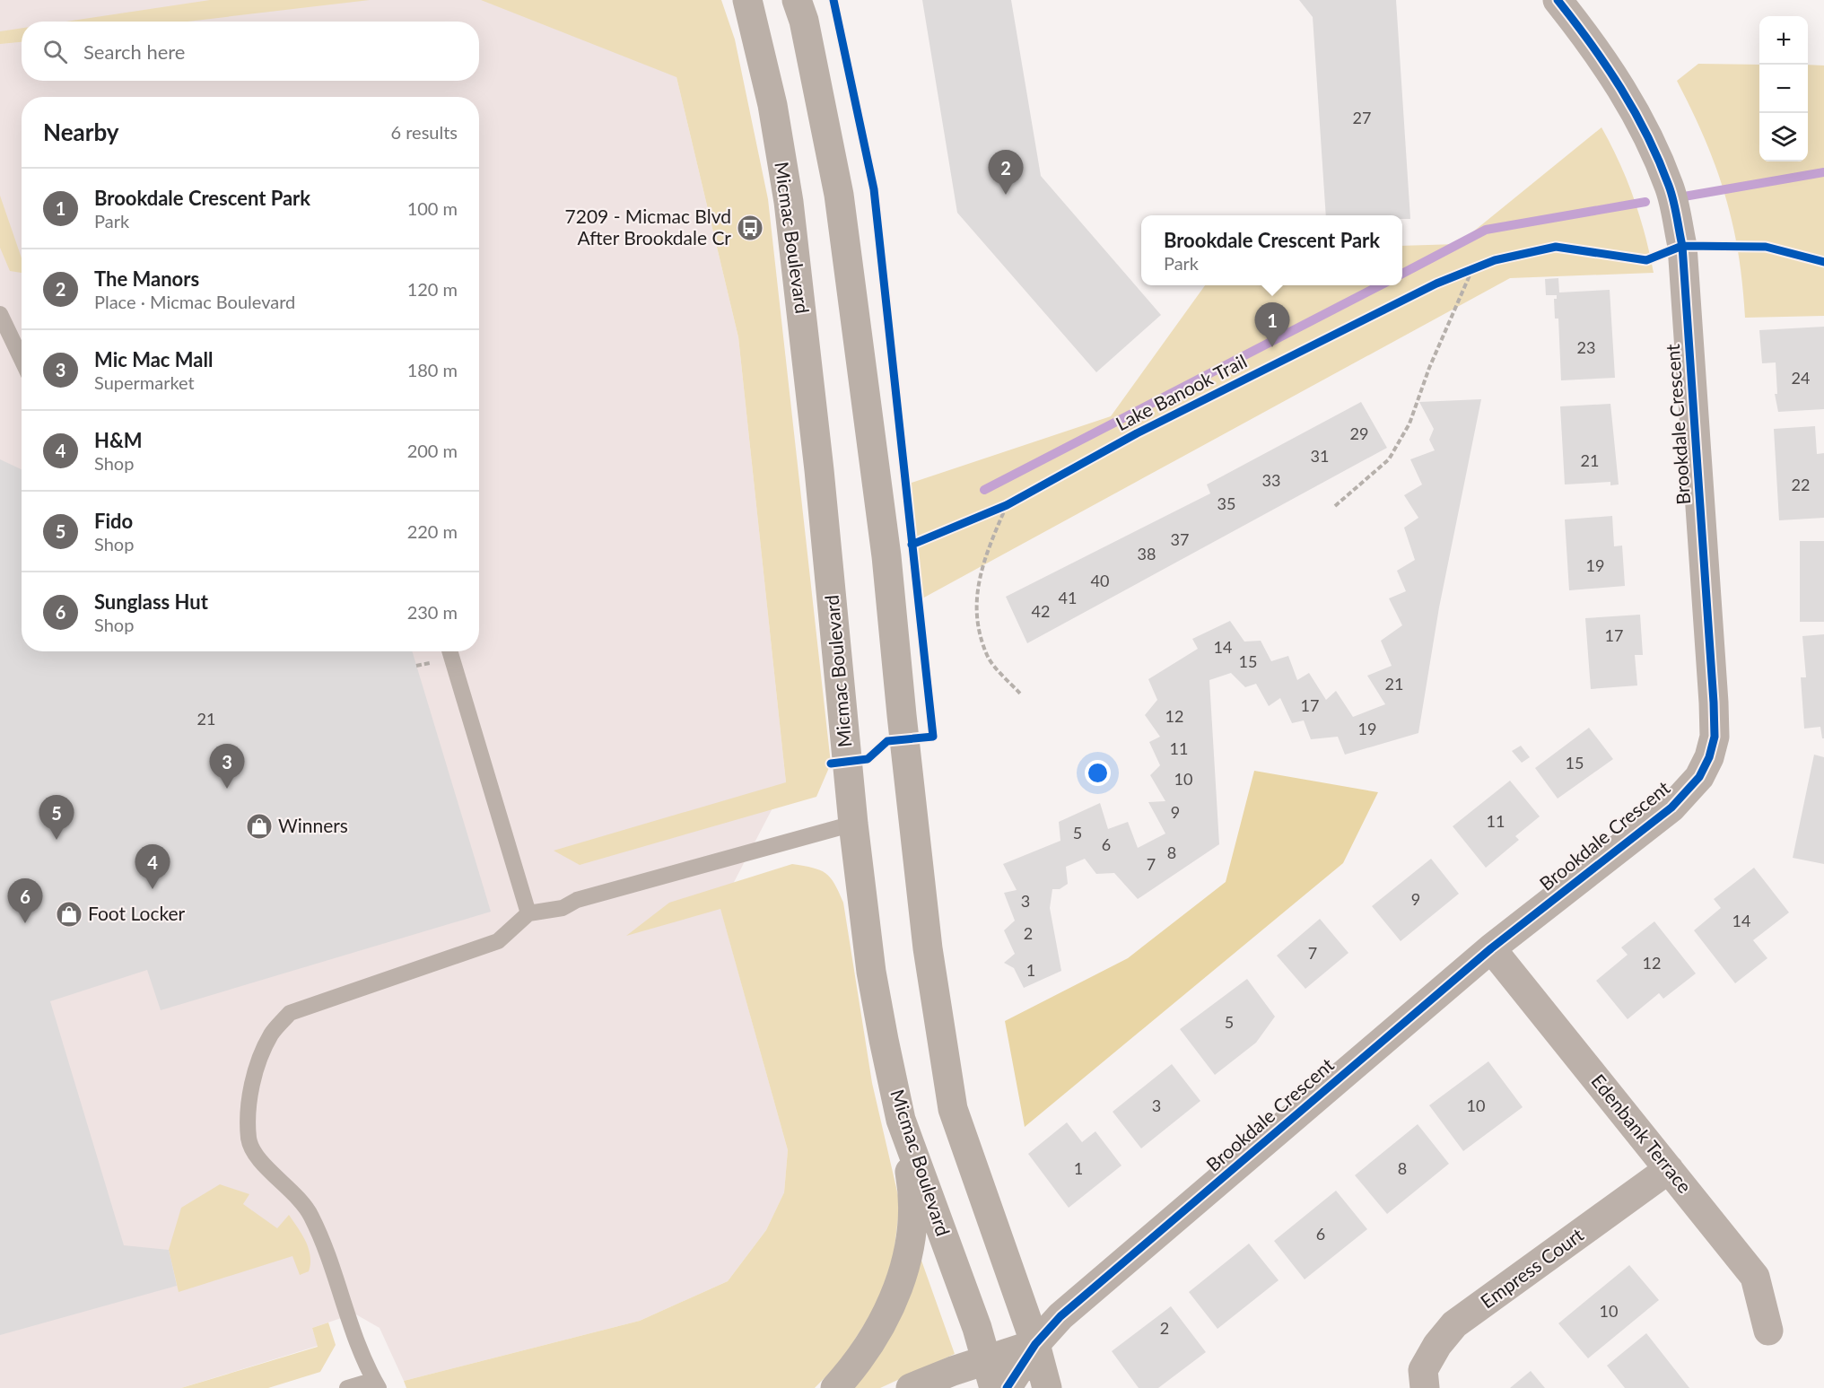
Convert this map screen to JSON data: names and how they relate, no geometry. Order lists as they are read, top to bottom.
{
  "streets": {
    "street": [
      "Micmac Boulevard",
      "Brookdale Crescent",
      "Edenbank Terrace",
      "Empress Court"
    ],
    "cycle path": ["Lake Banook Trail"]
  },
  "crossings": [
    ["Brookdale Crescent", "Edenbank Terrace"],
    ["Edenbank Terrace", "Empress Court"]
  ],
  "places": {
    "bus stop": ["7209 - Micmac Blvd After Brookdale Cr"],
    "shop": ["Winners", "Foot Locker"]
  },
  "house_numbers": [
    "27",
    "23",
    "24",
    "29",
    "31",
    "21",
    "33",
    "22",
    "35",
    "37",
    "38",
    "19",
    "40",
    "41",
    "42",
    "17",
    "14",
    "15",
    "21",
    "17",
    "12",
    "21",
    "19",
    "11",
    "15",
    "10",
    "9",
    "11",
    "5",
    "6",
    "8",
    "7",
    "9",
    "3",
    "14",
    "2",
    "7",
    "12",
    "1",
    "5",
    "3",
    "10",
    "1",
    "8",
    "6",
    "10",
    "2"
  ],
  "page": {
    "map_buttons": ["+", "−"],
    "search": "Search here",
    "heading": ["Nearby", "6 results"],
    "pins": [
      "2",
      "1",
      "3",
      "5",
      "4",
      "6"
    ],
    "list": [
      {
        "mark": "1",
        "name": "Brookdale Crescent Park",
        "note": "Park",
        "value": "100 m"
      },
      {
        "mark": "2",
        "name": "The Manors",
        "note": "Place · Micmac Boulevard",
        "value": "120 m"
      },
      {
        "mark": "3",
        "name": "Mic Mac Mall",
        "note": "Supermarket",
        "value": "180 m"
      },
      {
        "mark": "4",
        "name": "H&M",
        "note": "Shop",
        "value": "200 m"
      },
      {
        "mark": "5",
        "name": "Fido",
        "note": "Shop",
        "value": "220 m"
      },
      {
        "mark": "6",
        "name": "Sunglass Hut",
        "note": "Shop",
        "value": "230 m"
      }
    ],
    "popup": ["Brookdale Crescent Park", "Park"]
  }
}
